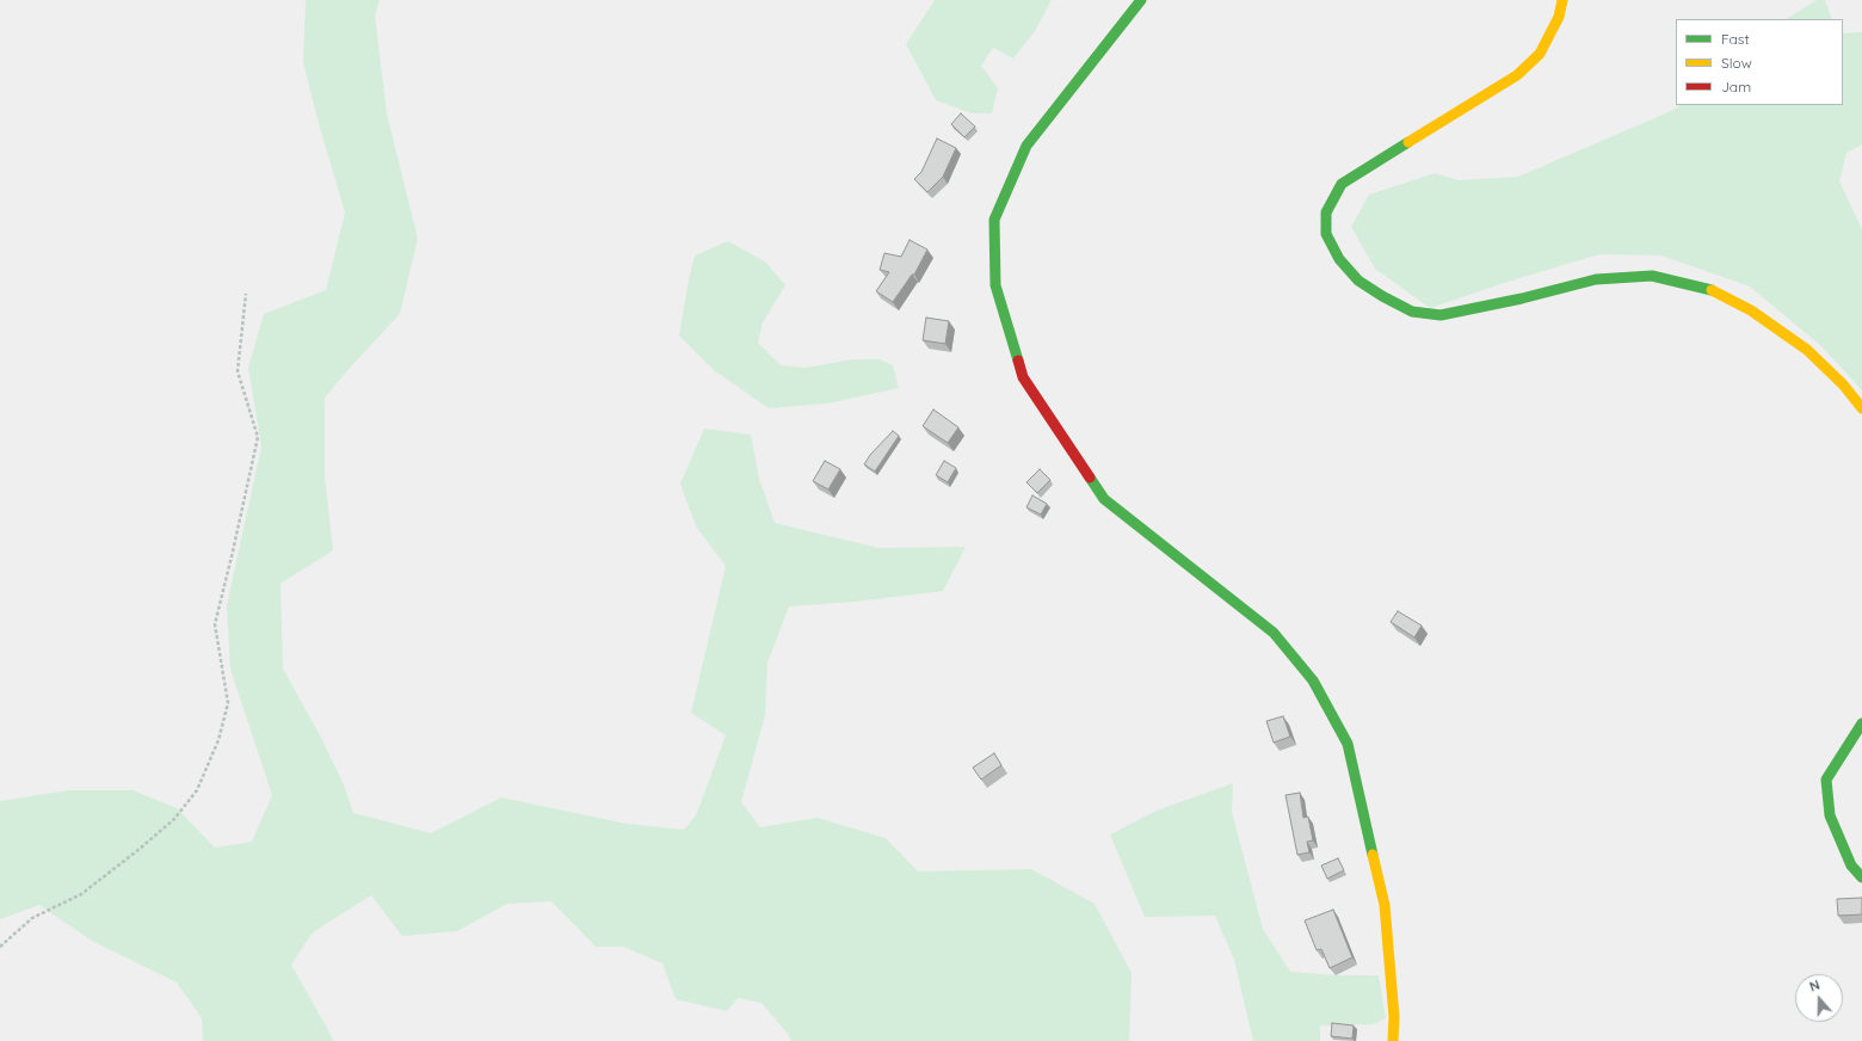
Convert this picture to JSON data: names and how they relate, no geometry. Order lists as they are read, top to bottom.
{
  "legend": ["Fast", "Slow", "Jam"],
  "north": "top"
}
